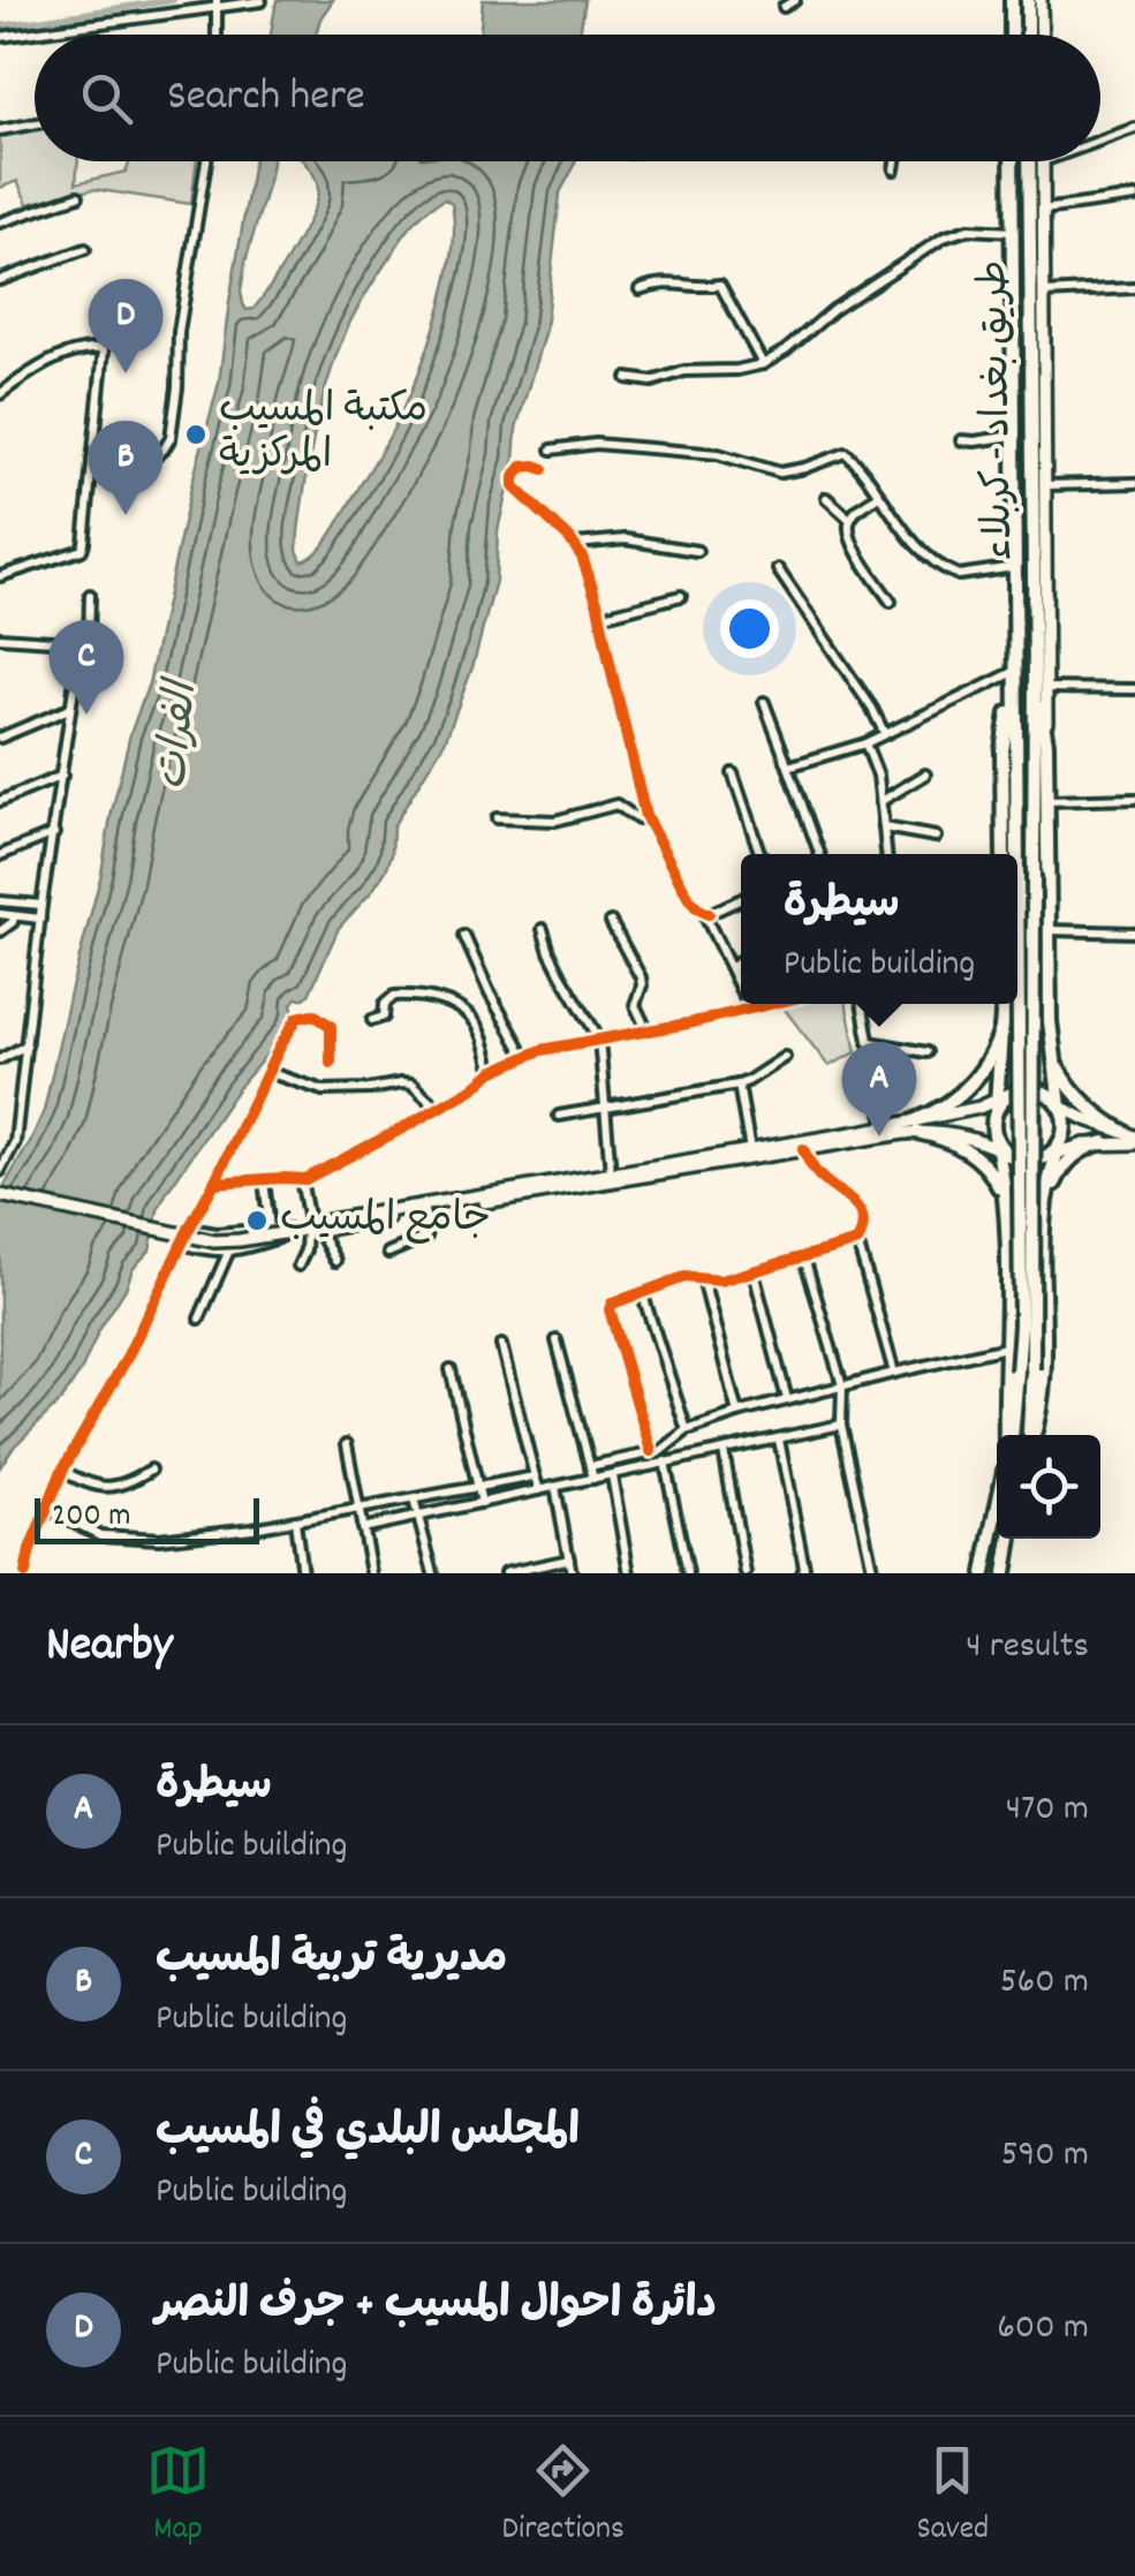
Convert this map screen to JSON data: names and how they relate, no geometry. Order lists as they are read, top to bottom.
{
  "streets": {
    "highway": ["طريق بغداد - كربلاء"]
  },
  "water": ["الفرات"],
  "places": ["مكتبة المسيب المركزية", "جامع المسيب"],
  "scale_bar": "200 m",
  "page": {
    "search": "Search here",
    "pins": [
      "D",
      "B",
      "C",
      "A"
    ],
    "popup": ["سيطرة", "Public building"],
    "scale": "200 m",
    "heading": ["Nearby", "4 results"],
    "list": [
      {
        "mark": "A",
        "name": "سيطرة",
        "note": "Public building",
        "value": "470 m"
      },
      {
        "mark": "B",
        "name": "مديرية تربية المسيب",
        "note": "Public building",
        "value": "560 m"
      },
      {
        "mark": "C",
        "name": "المجلس البلدي في المسيب",
        "note": "Public building",
        "value": "590 m"
      },
      {
        "mark": "D",
        "name": "دائرة احوال المسيب + جرف النصر",
        "note": "Public building",
        "value": "600 m"
      }
    ],
    "nav": ["Map", "Directions", "Saved"]
  }
}
